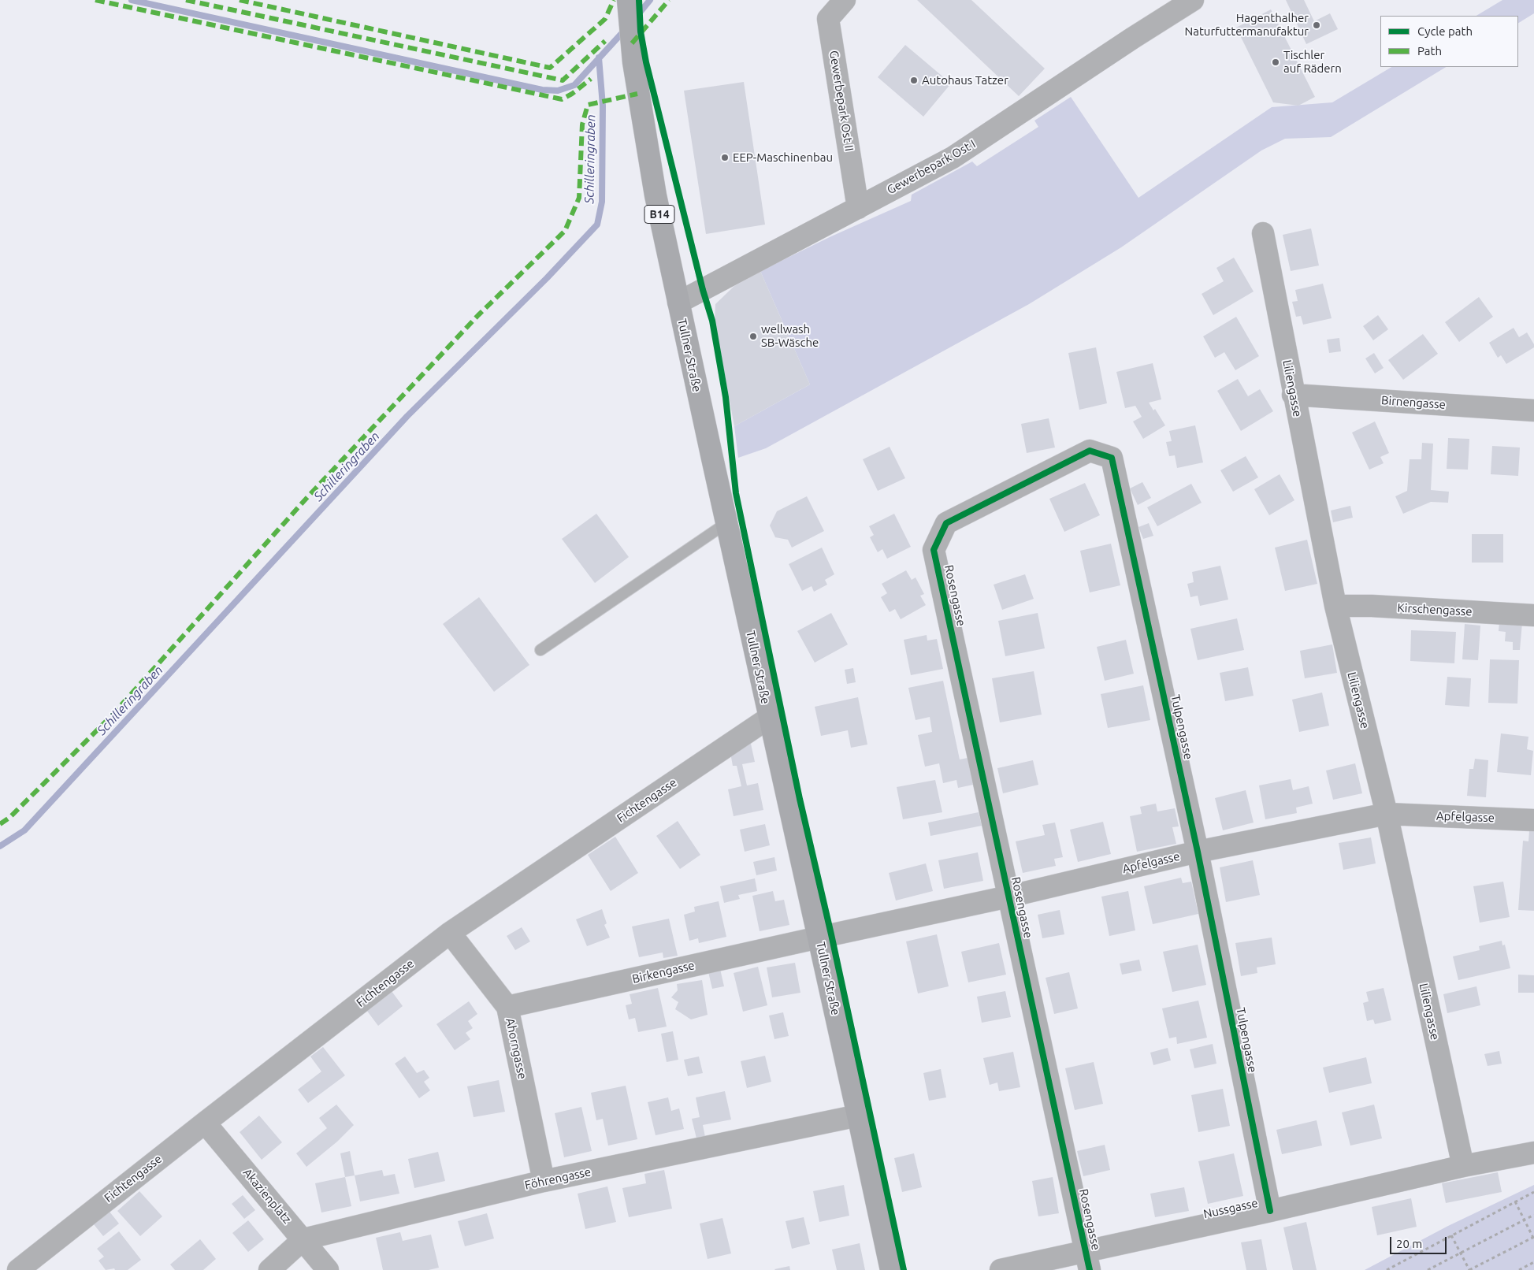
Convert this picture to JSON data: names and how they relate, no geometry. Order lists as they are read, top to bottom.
{
  "streets": {
    "main road": ["B14", "Tullner Straße"],
    "street": [
      "Gewerbepark Ost II",
      "Gewerbepark Ost I",
      "Liliengasse",
      "Birnengasse",
      "Rosengasse",
      "Kirschengasse",
      "Tulpengasse",
      "Fichtengasse",
      "Apfelgasse",
      "Birkengasse",
      "Ahorngasse",
      "Föhrengasse",
      "Akazienplatz",
      "Nussgasse"
    ]
  },
  "crossings": [
    ["Gewerbepark Ost II", "Gewerbepark Ost I"],
    ["Gewerbepark Ost I", "Tullner Straße"],
    ["Tullner Straße", "Fichtengasse"],
    ["Tullner Straße", "Apfelgasse"],
    ["Tullner Straße", "Birkengasse"],
    ["Tullner Straße", "Föhrengasse"],
    ["Liliengasse", "Birnengasse"],
    ["Liliengasse", "Kirschengasse"],
    ["Liliengasse", "Apfelgasse"],
    ["Liliengasse", "Nussgasse"],
    ["Rosengasse", "Tulpengasse"],
    ["Rosengasse", "Apfelgasse"],
    ["Rosengasse", "Nussgasse"],
    ["Tulpengasse", "Apfelgasse"],
    ["Tulpengasse", "Nussgasse"],
    ["Fichtengasse", "Ahorngasse"],
    ["Fichtengasse", "Akazienplatz"],
    ["Apfelgasse", "Birkengasse"],
    ["Birkengasse", "Ahorngasse"],
    ["Ahorngasse", "Föhrengasse"],
    ["Föhrengasse", "Akazienplatz"]
  ],
  "water": ["Schilleringraben"],
  "places": [
    "Hagenthalher Naturfuttermanufaktur",
    "Tischler auf Rädern",
    "Autohaus Tatzer",
    "EEP-Maschinenbau",
    "wellwash SB-Wäsche"
  ],
  "legend": ["Cycle path", "Path"],
  "scale_bar": "20 m"
}
